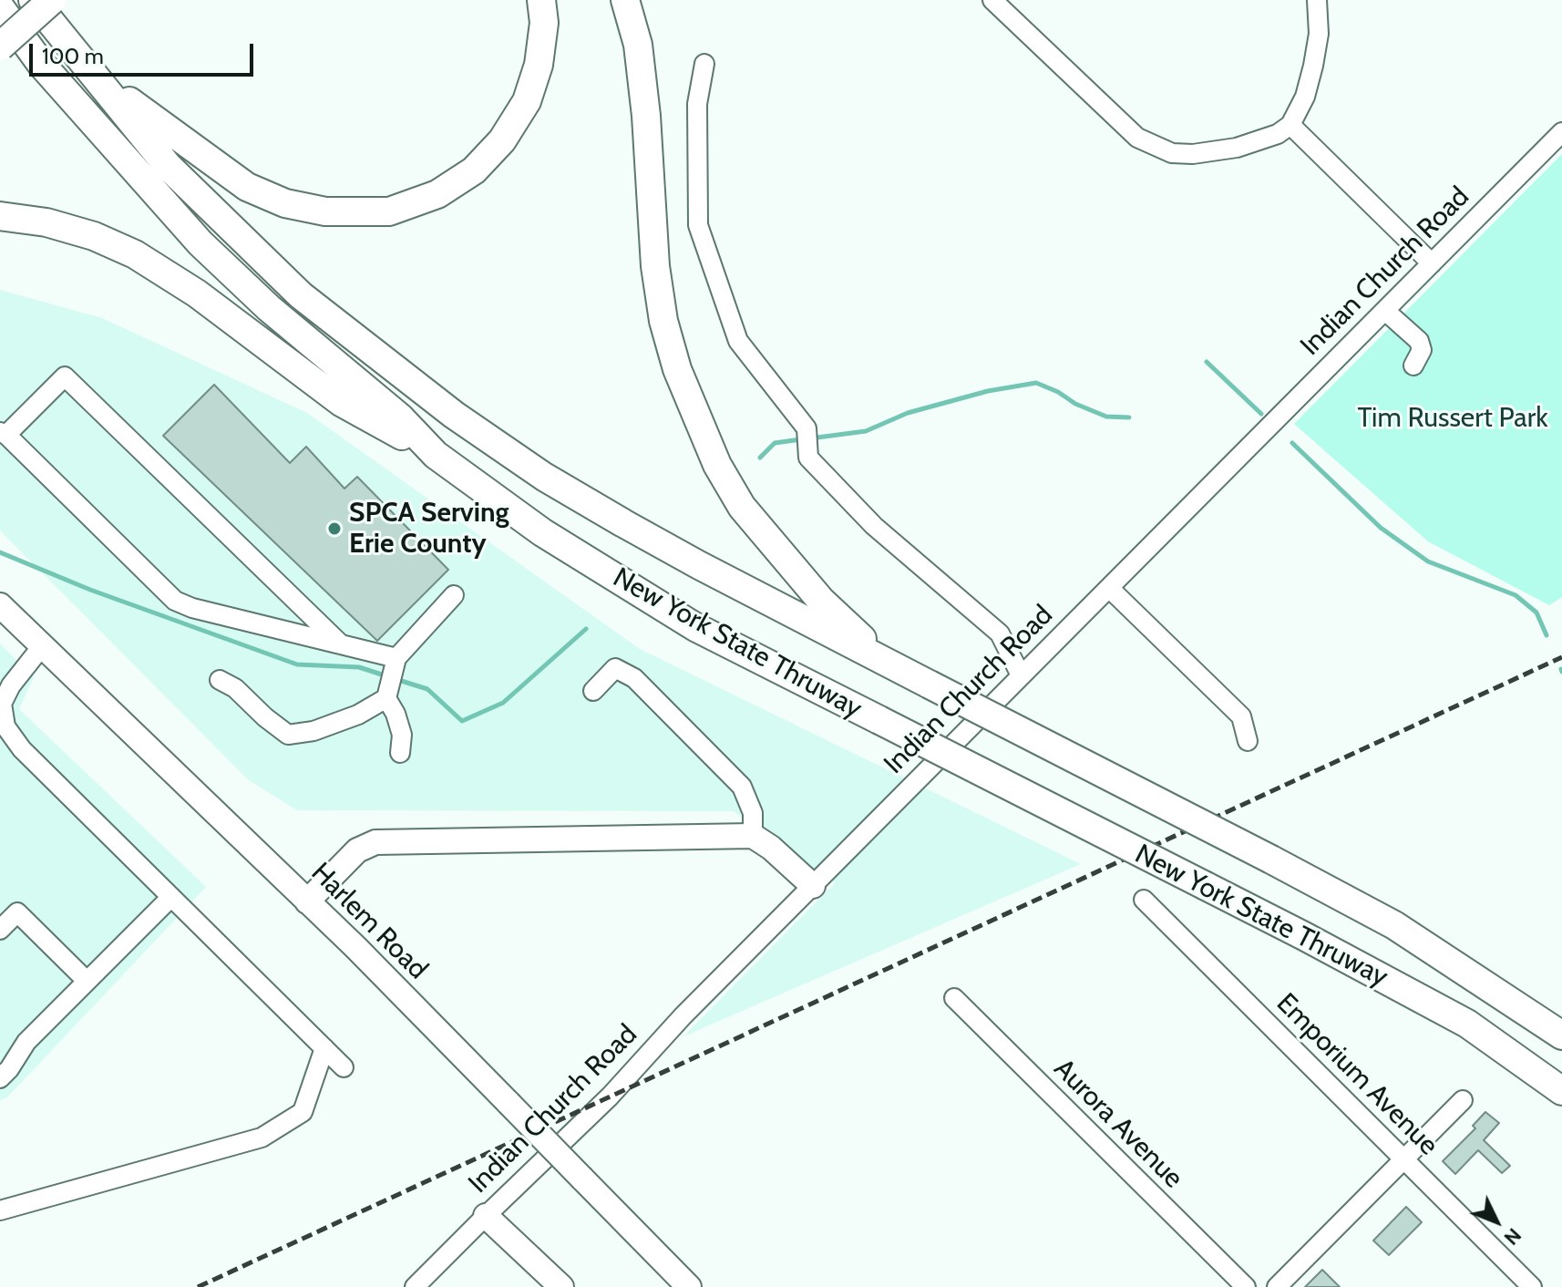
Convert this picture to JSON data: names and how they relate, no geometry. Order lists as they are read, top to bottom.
{
  "streets": {
    "highway": ["New York State Thruway"],
    "main road": ["Harlem Road"],
    "street": ["Indian Church Road", "Emporium Avenue", "Aurora Avenue"]
  },
  "parks": ["Tim Russert Park"],
  "places": ["SPCA Serving Erie County"],
  "scale_bar": "100 m",
  "north": "bottom right"
}
